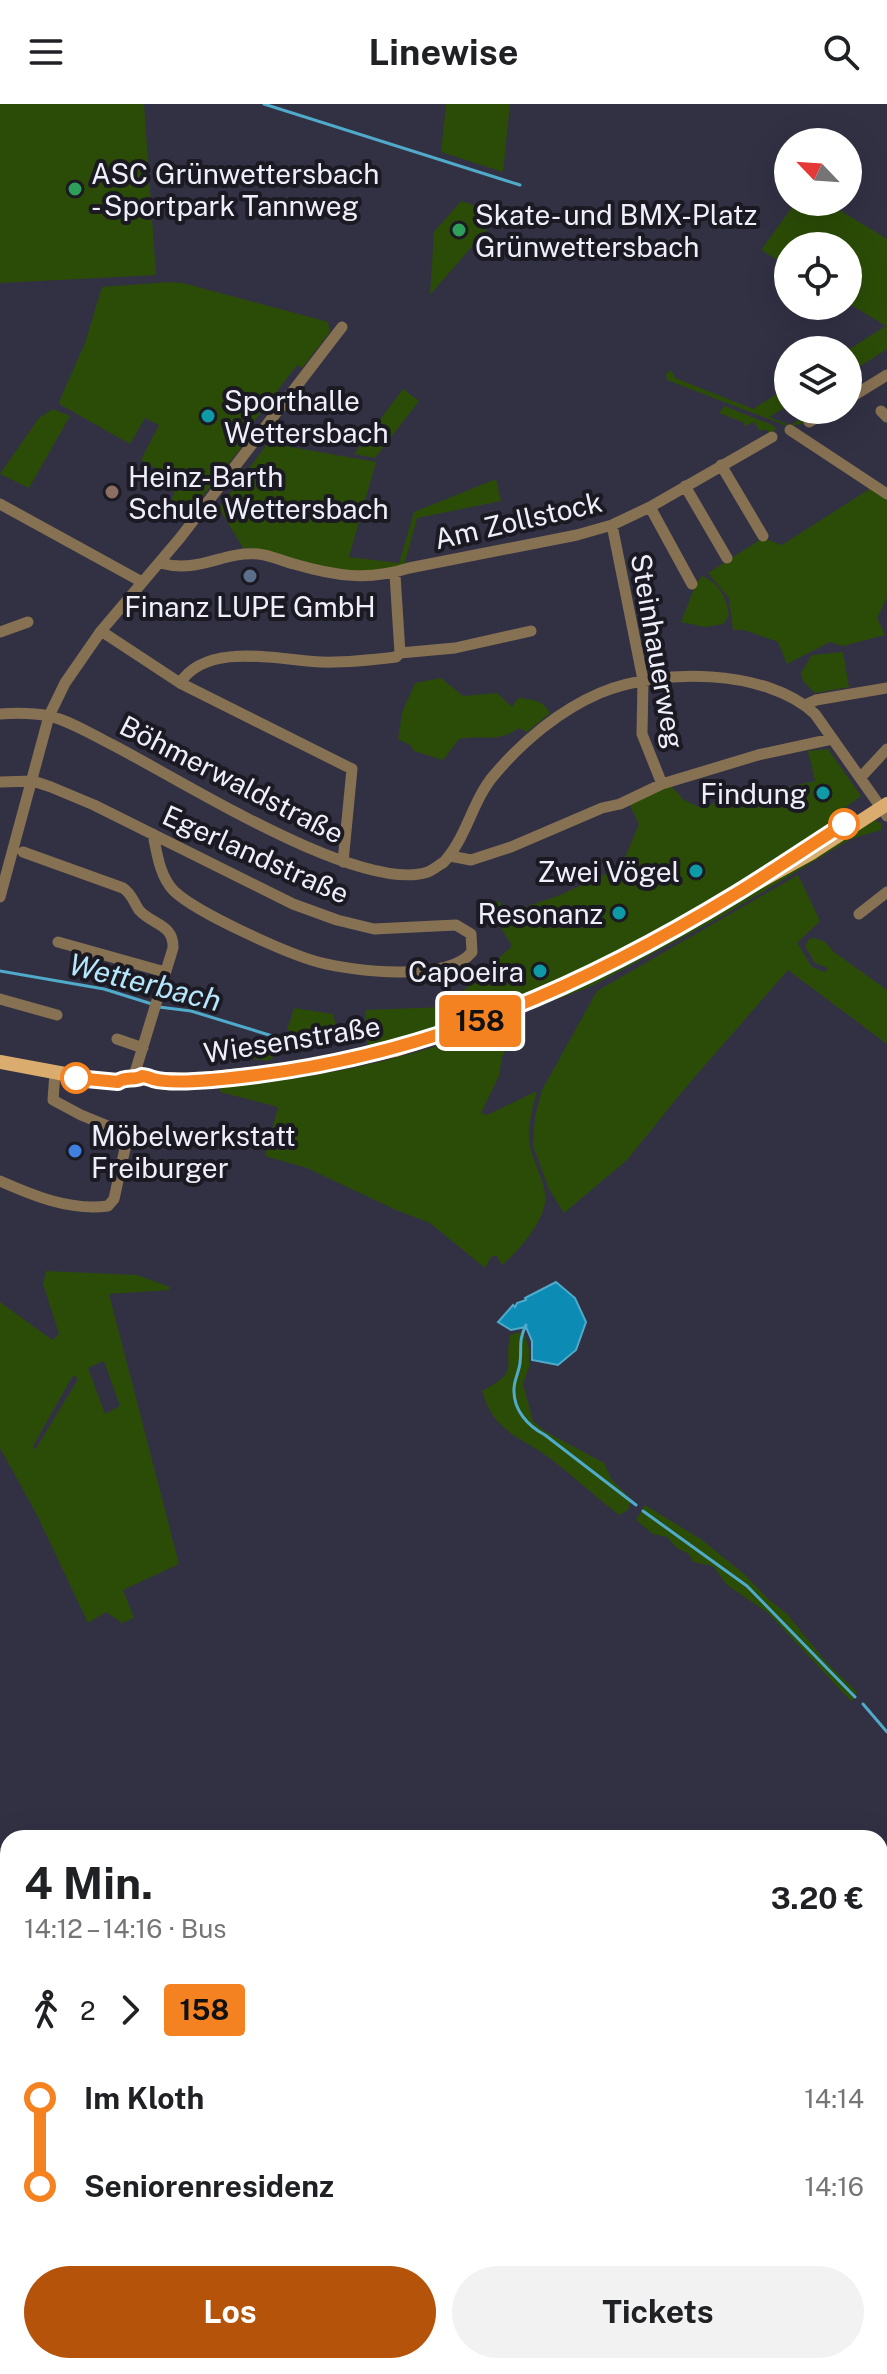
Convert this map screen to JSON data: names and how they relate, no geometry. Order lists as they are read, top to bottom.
{
  "streets": {
    "main road": ["Wiesenstraße"],
    "street": [
      "Am Zollstock",
      "Steinhauerweg",
      "Böhmerwaldstraße",
      "Egerlandstraße"
    ]
  },
  "crossings": [
    ["Am Zollstock", "Steinhauerweg"],
    ["Steinhauerweg", "Böhmerwaldstraße"]
  ],
  "water": ["Wetterbach"],
  "places": [
    "ASC Grünwettersbach - Sportpark Tannweg",
    "Skate- und BMX-Platz Grünwettersbach",
    "Sporthalle Wettersbach",
    "Heinz-Barth Schule Wettersbach",
    "Finanz LUPE GmbH",
    "Findung",
    "Zwei Vögel",
    "Resonanz",
    "Capoeira",
    "Möbelwerkstatt Freiburger"
  ],
  "lines": ["bus line 158"],
  "north": "top left",
  "page": {
    "header": "Linewise",
    "on_map": "158",
    "heading": ["4 Min.", "14:12 – 14:16 · Bus", "3.20 €"],
    "legs": ["2", "158"],
    "list": [
      {
        "name": "Im Kloth",
        "value": "14:14"
      },
      {
        "name": "Seniorenresidenz",
        "value": "14:16"
      }
    ],
    "buttons": ["Los", "Tickets"]
  }
}
